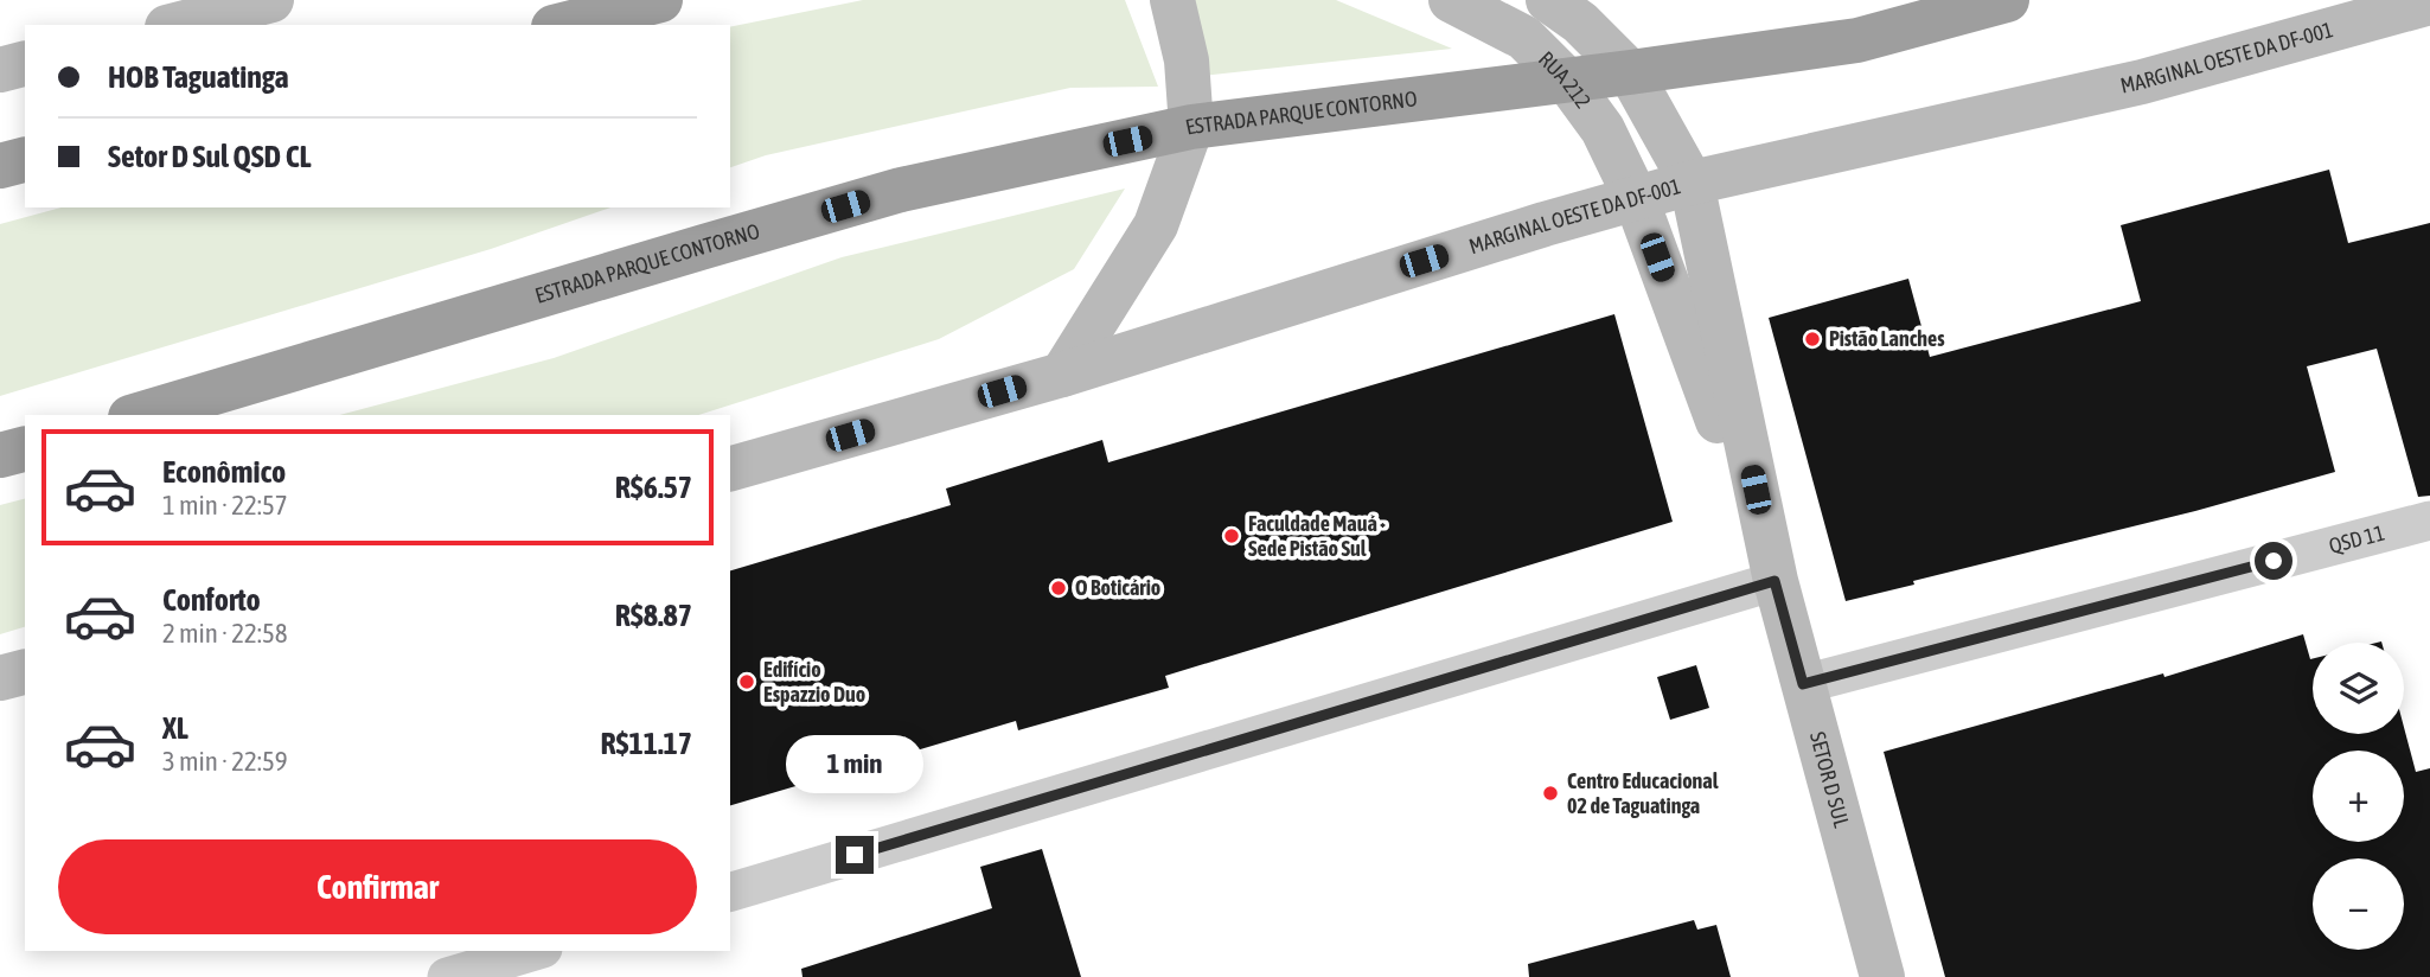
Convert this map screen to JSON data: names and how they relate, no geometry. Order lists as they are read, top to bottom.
{
  "streets": {
    "highway": ["ESTRADA PARQUE CONTORNO"],
    "main road": ["MARGINAL OESTE DA DF-001", "RUA 212", "SETOR D SUL"],
    "street": ["QSD 11"]
  },
  "crossings": [
    ["MARGINAL OESTE DA DF-001", "RUA 212"],
    ["MARGINAL OESTE DA DF-001", "SETOR D SUL"],
    ["RUA 212", "ESTRADA PARQUE CONTORNO"],
    ["RUA 212", "SETOR D SUL"],
    ["QSD 11", "SETOR D SUL"]
  ],
  "places": [
    "Pistão Lanches",
    "Faculdade Mauá - Sede Pistão Sul",
    "O Boticário",
    "Edifício Espazzio Duo",
    "Centro Educacional 02 de Taguatinga"
  ],
  "page": {
    "banner": ["HOB Taguatinga", "Setor D Sul QSD CL"],
    "list": [
      {
        "name": "Econômico",
        "note": "1 min · 22:57",
        "value": "R$6.57"
      },
      {
        "name": "Conforto",
        "note": "2 min · 22:58",
        "value": "R$8.87"
      },
      {
        "name": "XL",
        "note": "3 min · 22:59",
        "value": "R$11.17"
      }
    ],
    "map_buttons": ["+", "−"],
    "bubble": "1 min",
    "buttons": "Confirmar"
  }
}
